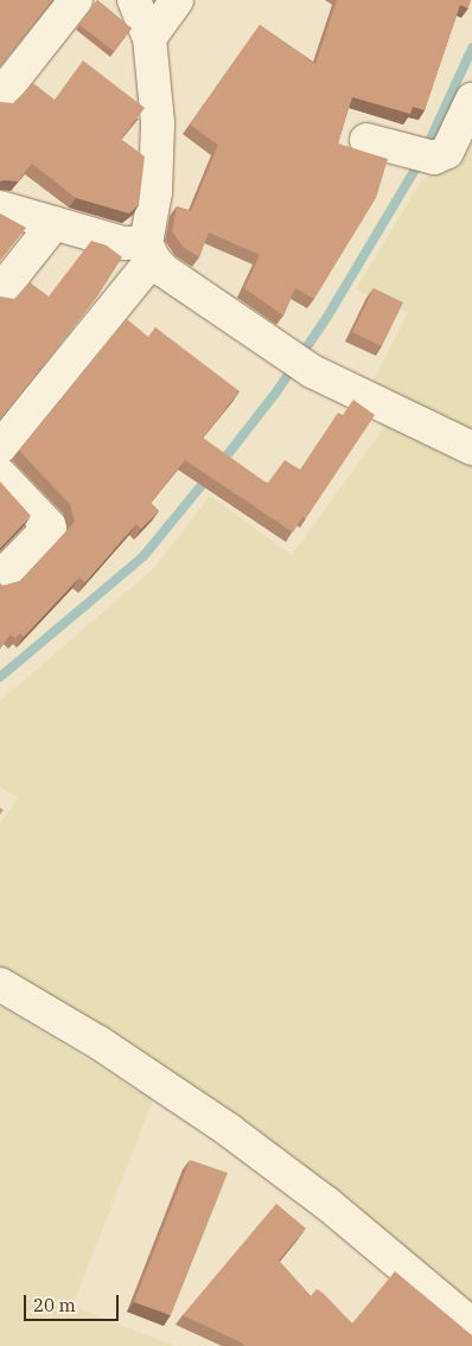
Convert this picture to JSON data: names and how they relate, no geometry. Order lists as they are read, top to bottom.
{
  "scale_bar": "20 m"
}
